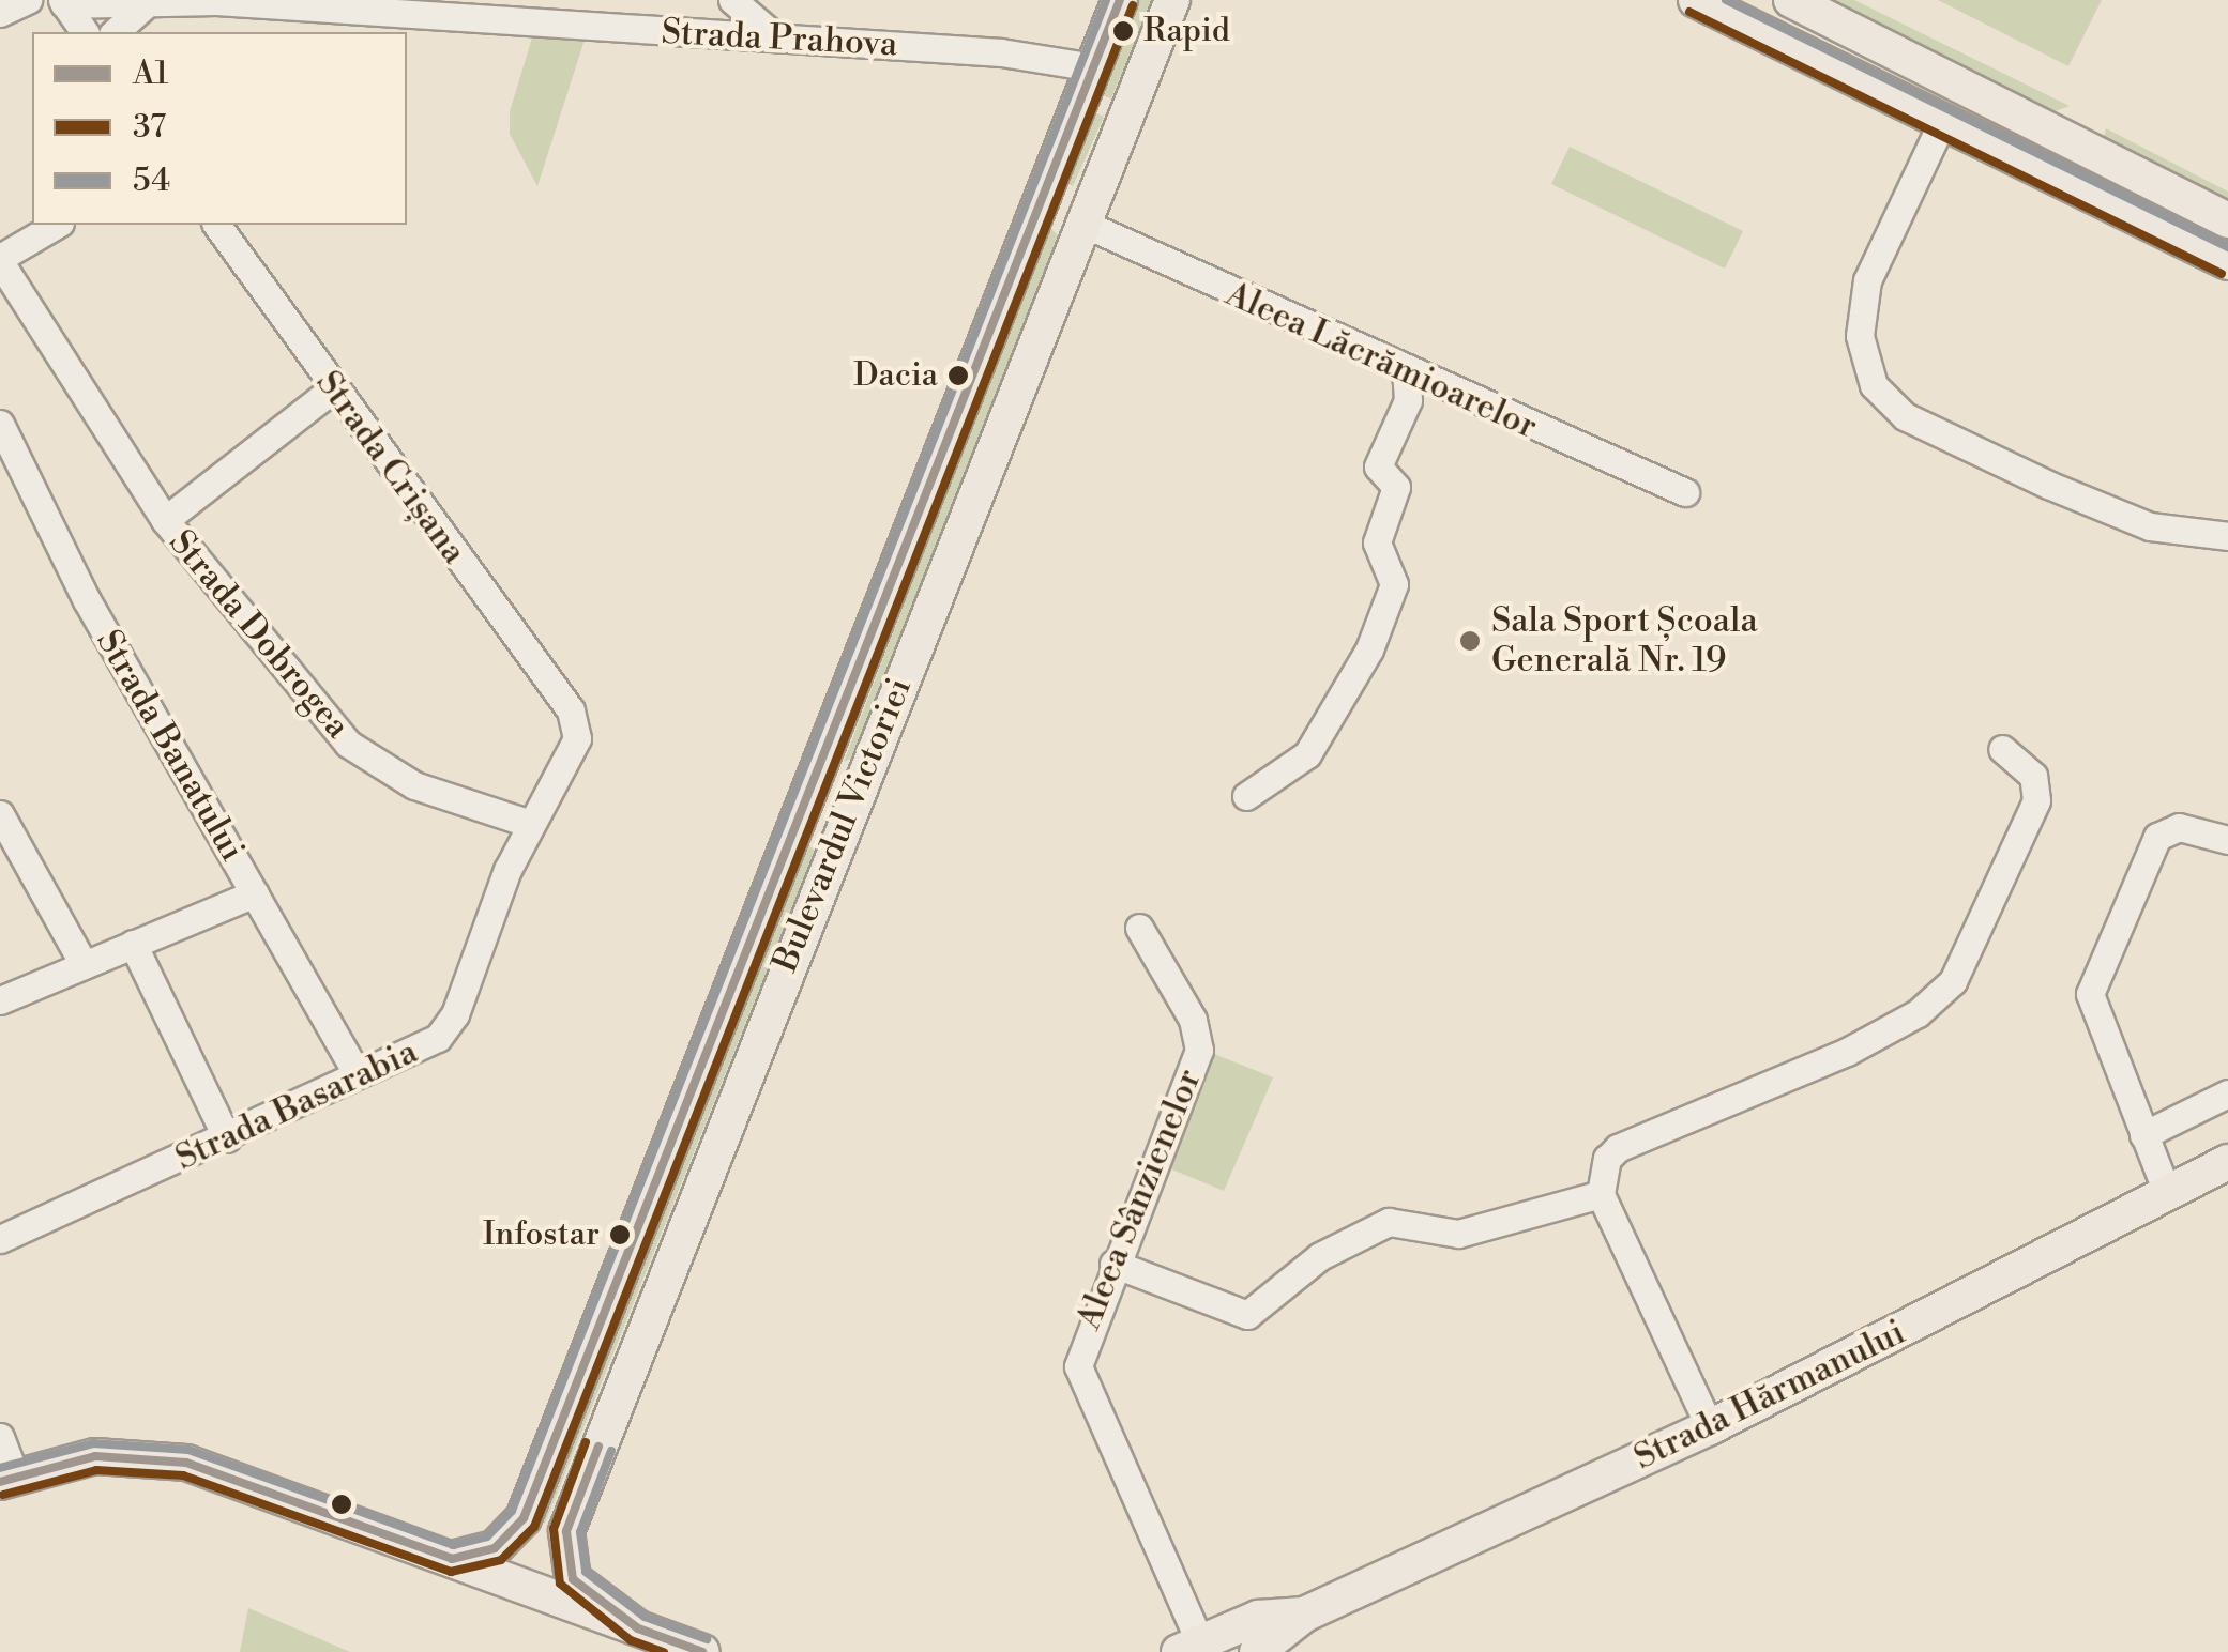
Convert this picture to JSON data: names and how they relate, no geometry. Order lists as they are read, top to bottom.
{
  "streets": {
    "main road": ["Bulevardul Victoriei", "Strada Hărmanului"],
    "street": [
      "Strada Prahova",
      "Aleea Lăcrămioarelor",
      "Strada Crișana",
      "Strada Dobrogea",
      "Strada Banatului",
      "Strada Basarabia",
      "Aleea Sânzienelor"
    ]
  },
  "crossings": [
    ["Strada Prahova", "Bulevardul Victoriei"],
    ["Aleea Lăcrămioarelor", "Bulevardul Victoriei"],
    ["Strada Crișana", "Strada Dobrogea"],
    ["Strada Crișana", "Strada Basarabia"],
    ["Strada Dobrogea", "Strada Basarabia"],
    ["Aleea Sânzienelor", "Strada Hărmanului"]
  ],
  "places": [
    "Rapid",
    "Dacia",
    "Sala Sport Școala Generală Nr. 19",
    "Infostar"
  ],
  "lines": ["transit line A1", "transit line 54", "transit line 37"],
  "legend": ["A1", "37", "54"]
}
